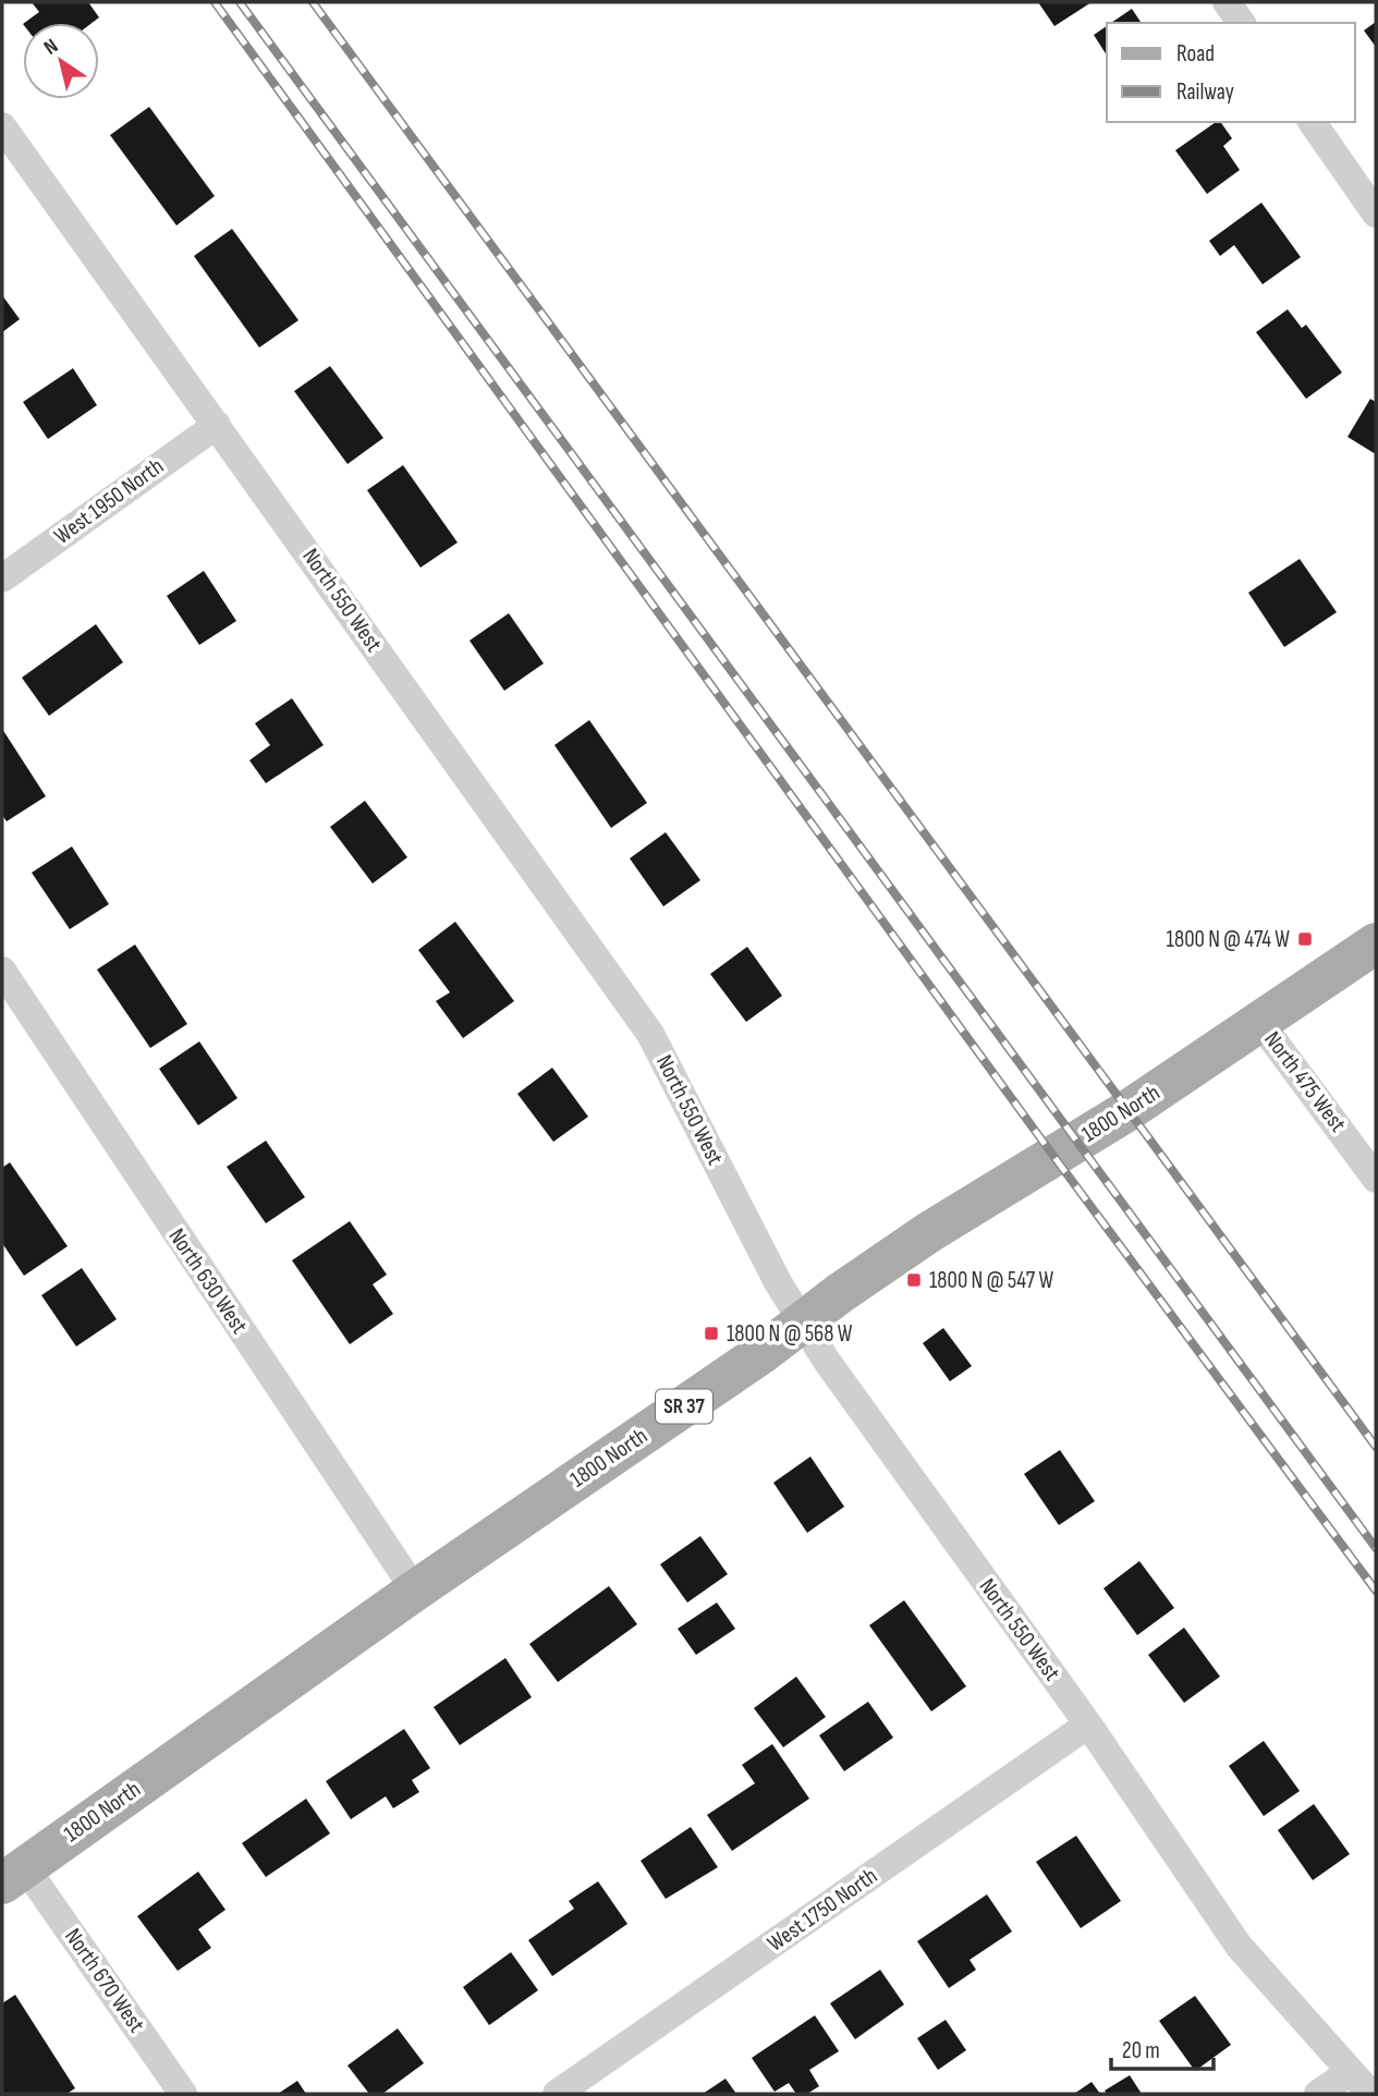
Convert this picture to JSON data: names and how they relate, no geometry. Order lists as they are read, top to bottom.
{
  "streets": {
    "main road": ["1800 North", "SR 37"],
    "street": [
      "West 1950 North",
      "North 550 West",
      "North 475 West",
      "North 630 West",
      "West 1750 North",
      "North 670 West"
    ]
  },
  "crossings": [
    ["West 1950 North", "North 550 West"],
    ["North 550 West", "1800 North"],
    ["North 550 West", "West 1750 North"],
    ["North 475 West", "1800 North"],
    ["1800 North", "North 630 West"],
    ["1800 North", "North 670 West"]
  ],
  "places": {
    "transit": ["1800 N @ 474 W", "1800 N @ 547 W", "1800 N @ 568 W"]
  },
  "legend": ["Road", "Railway"],
  "scale_bar": "20 m",
  "north": "top left"
}
